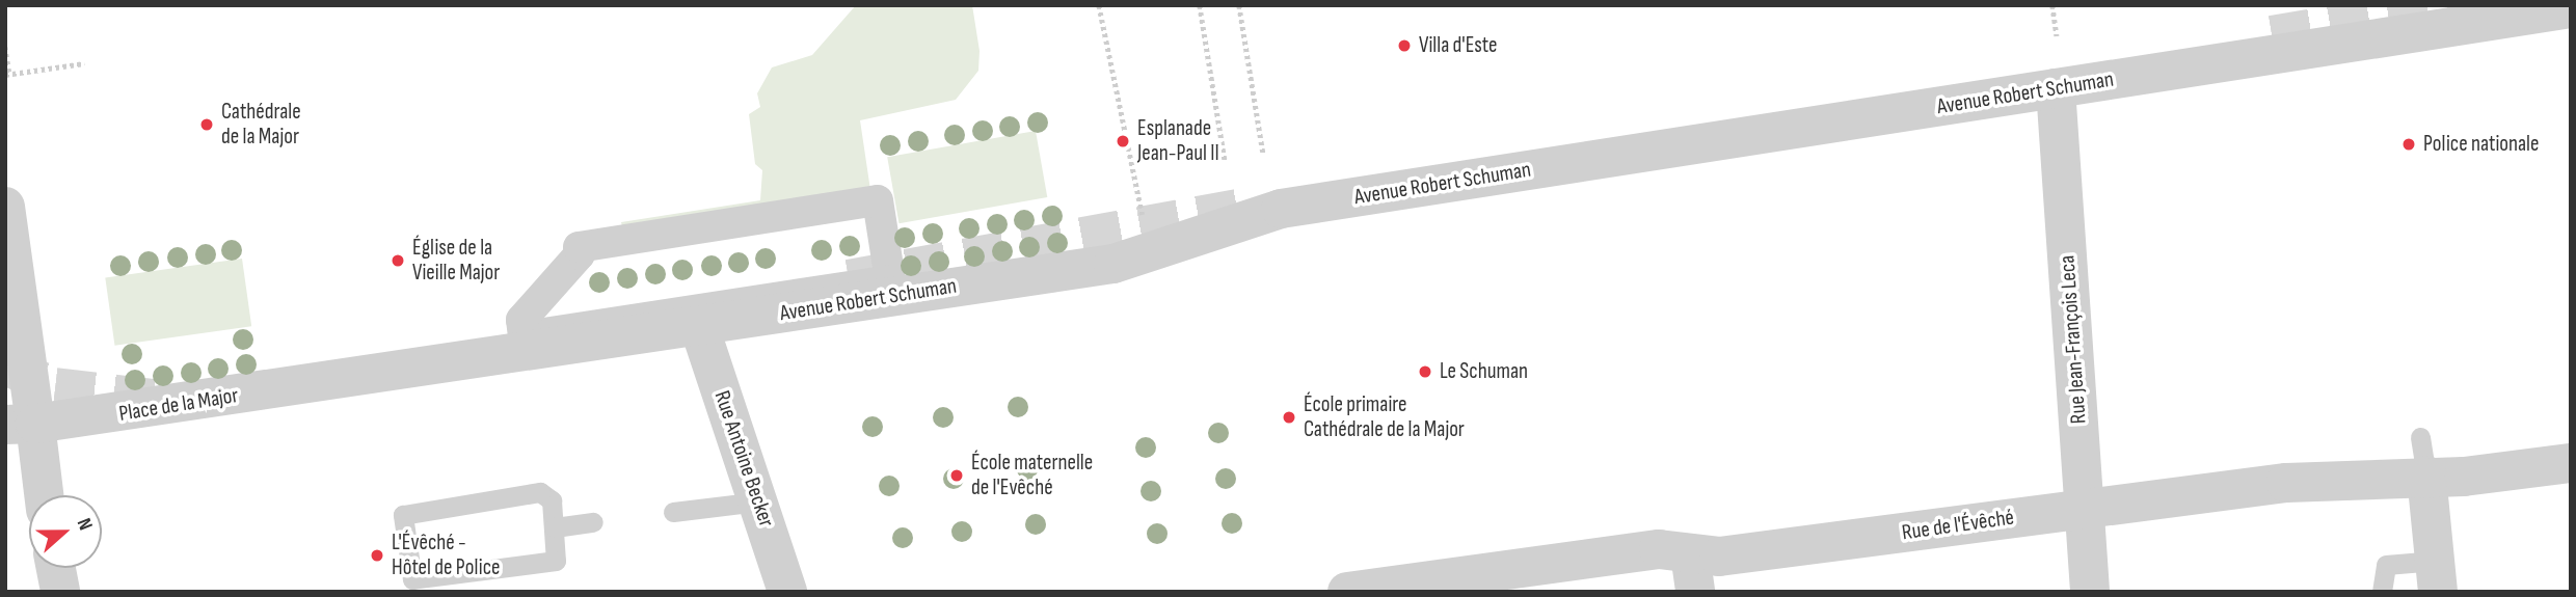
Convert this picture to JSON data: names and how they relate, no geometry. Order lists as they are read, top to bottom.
{
  "streets": {
    "street": [
      "Avenue Robert Schuman",
      "Rue Jean-François Leca",
      "Place de la Major",
      "Rue Antoine Becker",
      "Rue de l'Évêché"
    ]
  },
  "crossings": [
    ["Avenue Robert Schuman", "Rue Jean-François Leca"],
    ["Avenue Robert Schuman", "Place de la Major"],
    ["Avenue Robert Schuman", "Rue Antoine Becker"],
    ["Rue Jean-François Leca", "Rue de l'Évêché"]
  ],
  "places": [
    "Villa d'Este",
    "Cathédrale de la Major",
    "Esplanade Jean-Paul II",
    "Police nationale",
    "Église de la Vieille Major",
    "Le Schuman",
    "École primaire Cathédrale de la Major",
    "École maternelle de l'Evêché",
    "L'Évêché - Hôtel de Police"
  ],
  "north": "right"
}
